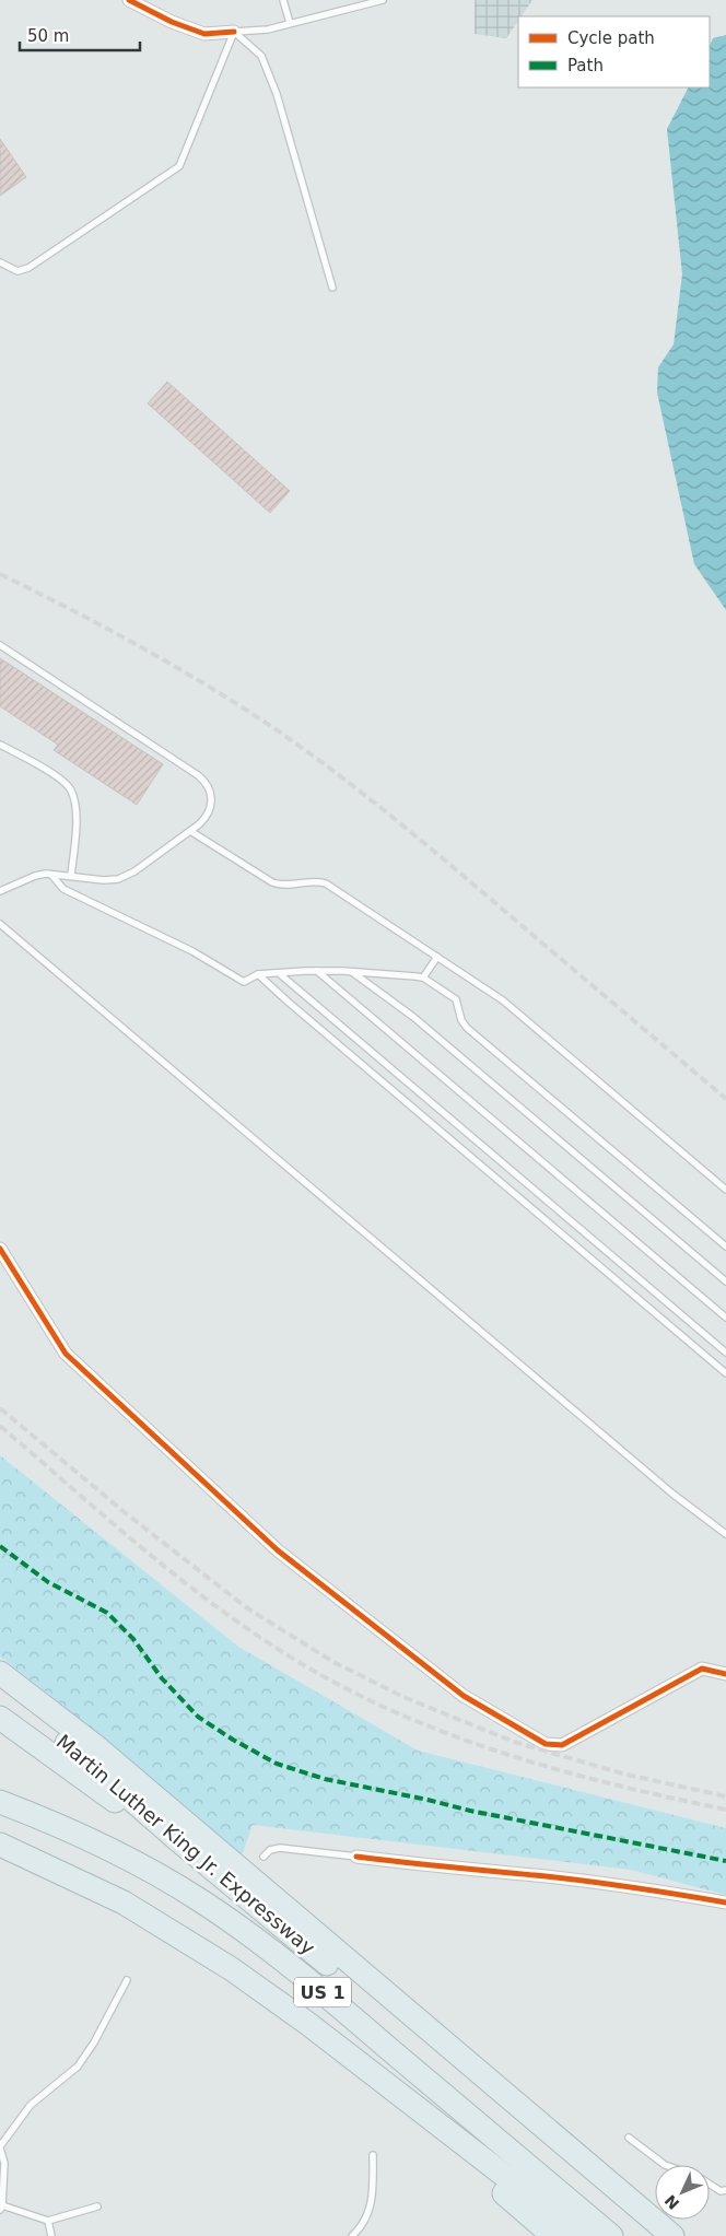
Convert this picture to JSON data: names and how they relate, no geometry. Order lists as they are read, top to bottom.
{
  "streets": {
    "highway": ["Martin Luther King Jr. Expressway", "US 1"]
  },
  "legend": ["Cycle path", "Path"],
  "scale_bar": "50 m",
  "north": "bottom left"
}
